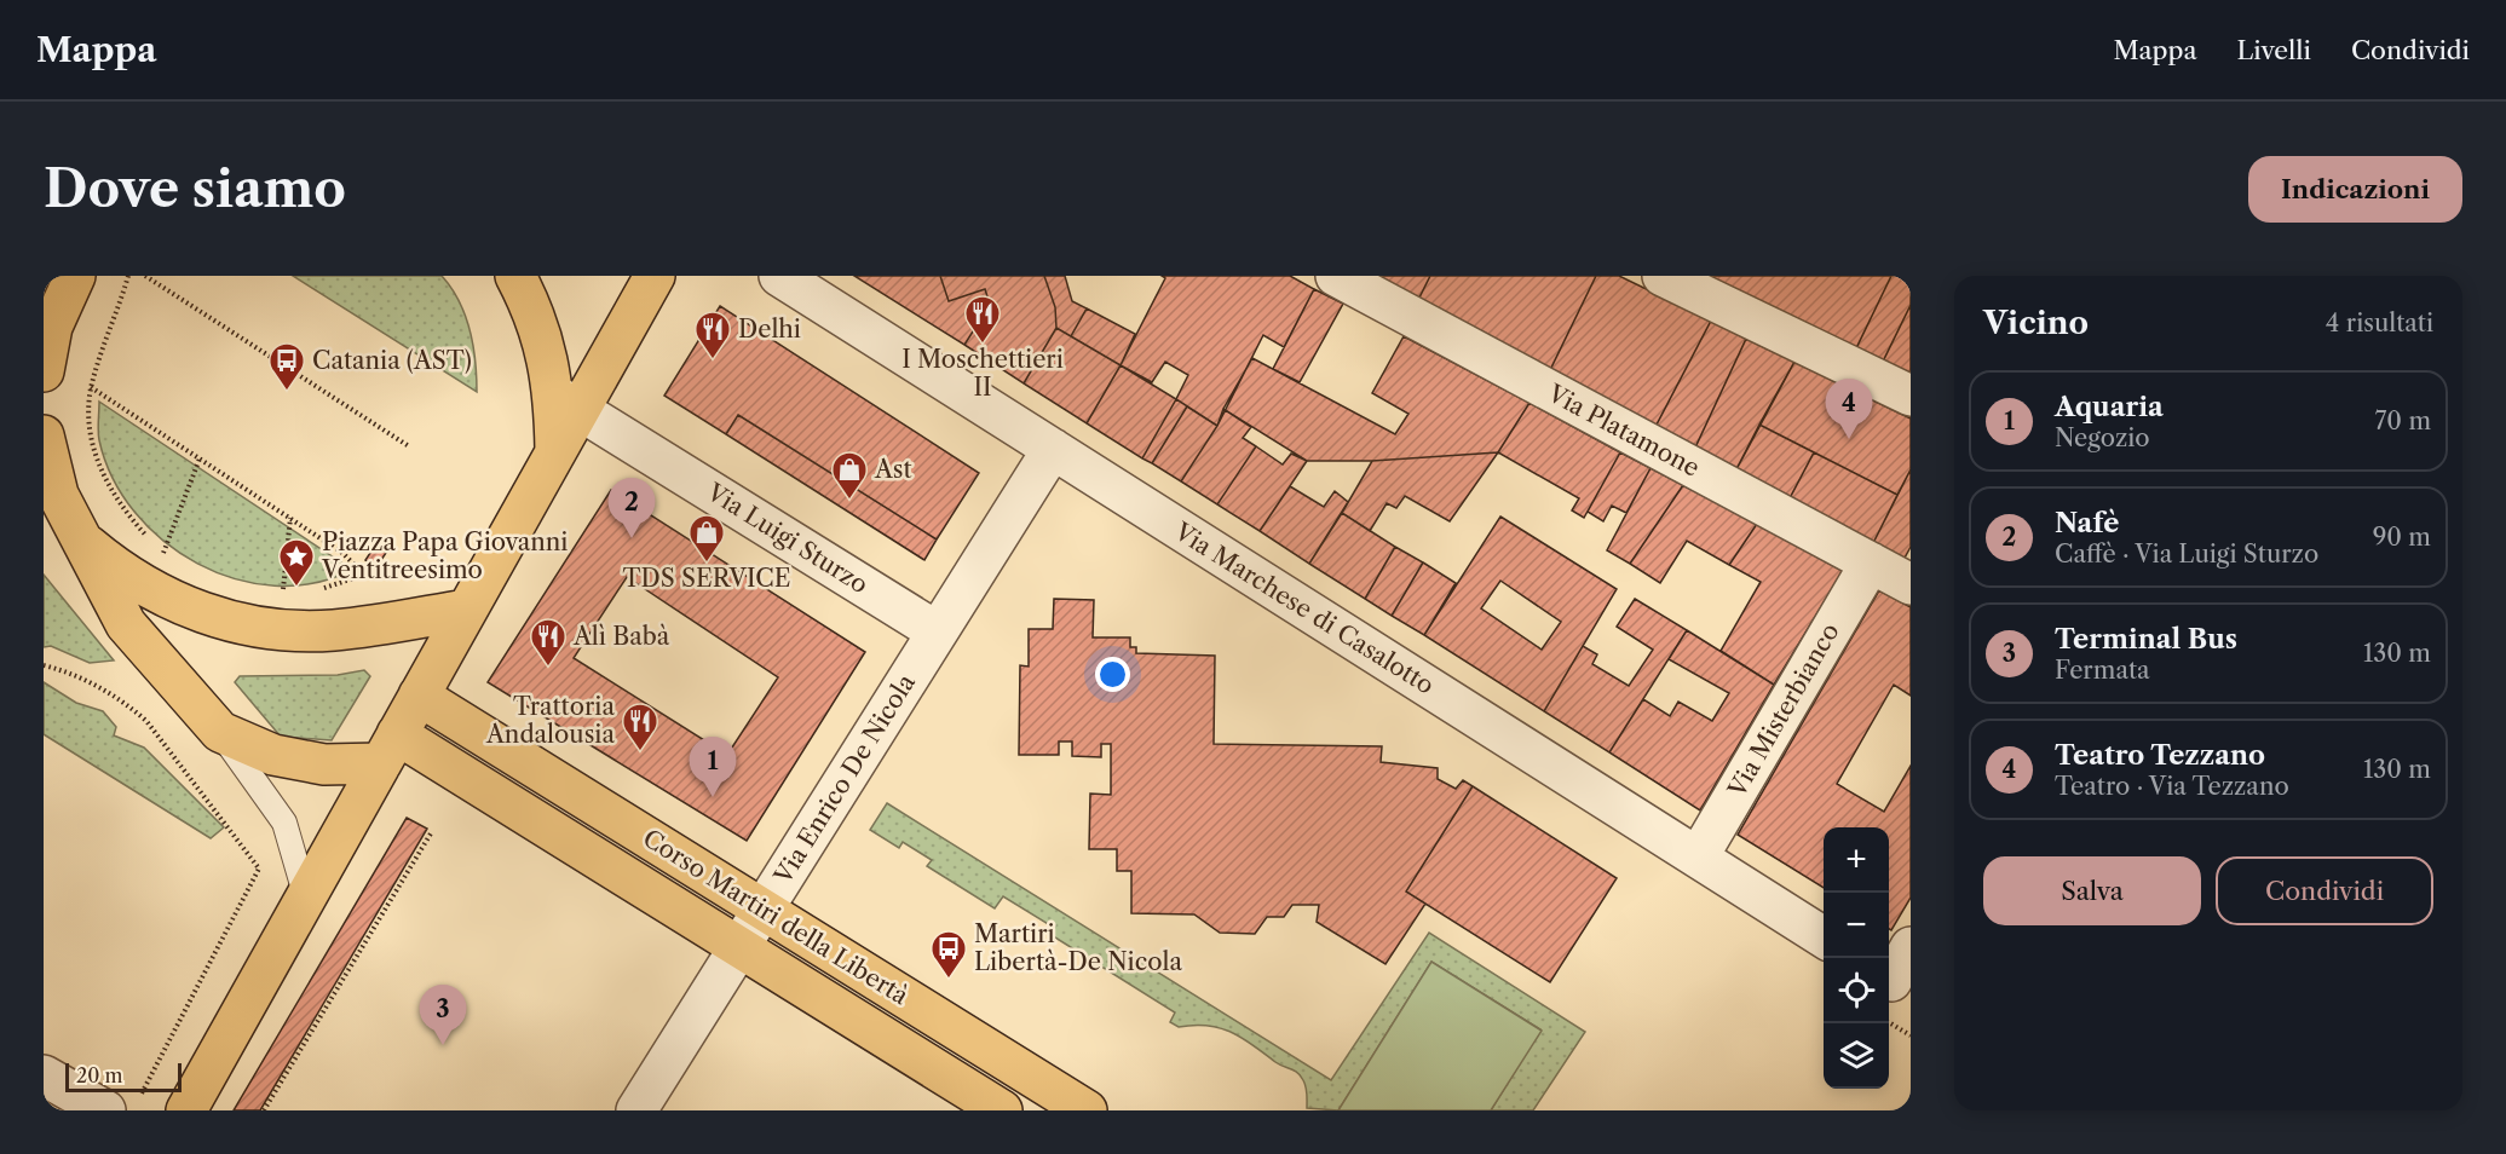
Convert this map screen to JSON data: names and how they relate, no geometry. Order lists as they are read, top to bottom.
{
  "streets": {
    "main road": ["Corso Martiri della Libertà"],
    "street": [
      "Via Platamone",
      "Via Luigi Sturzo",
      "Via Marchese di Casalotto",
      "Via Misterbianco",
      "Via Enrico De Nicola"
    ]
  },
  "crossings": [
    ["Via Platamone", "Via Misterbianco"],
    ["Via Luigi Sturzo", "Via Enrico De Nicola"],
    ["Via Marchese di Casalotto", "Via Misterbianco"],
    ["Via Marchese di Casalotto", "Via Enrico De Nicola"],
    ["Via Enrico De Nicola", "Corso Martiri della Libertà"]
  ],
  "places": {
    "restaurant": [
      "I Moschettieri II",
      "Delhi",
      "Alì Babà",
      "Trattoria Andalousia"
    ],
    "bus stop": ["Catania (AST)", "Martiri Libertà-De Nicola"],
    "shop": ["Ast", "TDS SERVICE"],
    "place": ["Piazza Papa Giovanni Ventitreesimo"]
  },
  "scale_bar": "20 m",
  "page": {
    "header": "Mappa",
    "nav": ["Mappa", "Livelli", "Condividi"],
    "buttons": [
      "Indicazioni",
      ["Salva", "Condividi"]
    ],
    "title": "Dove siamo",
    "heading": ["Vicino", "4 risultati"],
    "list": [
      {
        "mark": "1",
        "name": "Aquaria",
        "note": "Negozio",
        "value": "70 m"
      },
      {
        "mark": "2",
        "name": "Nafè",
        "note": "Caffè · Via Luigi Sturzo",
        "value": "90 m"
      },
      {
        "mark": "3",
        "name": "Terminal Bus",
        "note": "Fermata",
        "value": "130 m"
      },
      {
        "mark": "4",
        "name": "Teatro Tezzano",
        "note": "Teatro · Via Tezzano",
        "value": "130 m"
      }
    ],
    "pins": [
      "4",
      "2",
      "1",
      "3"
    ],
    "map_buttons": ["+", "−"],
    "scale": "20 m"
  }
}
